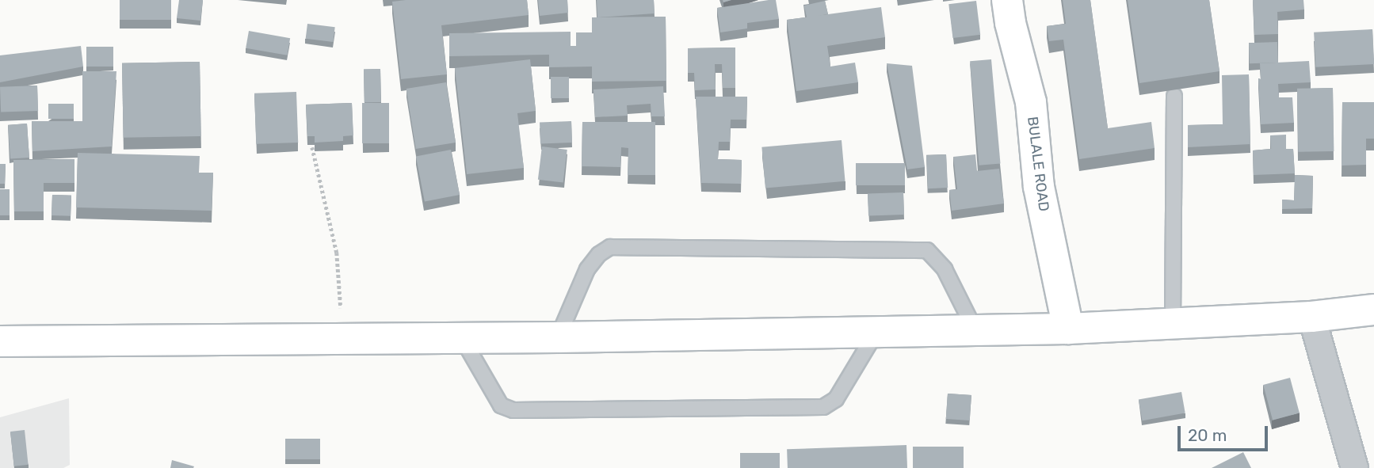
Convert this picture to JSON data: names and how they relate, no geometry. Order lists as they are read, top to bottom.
{
  "streets": {
    "main road": ["BULALE ROAD"]
  },
  "scale_bar": "20 m"
}
